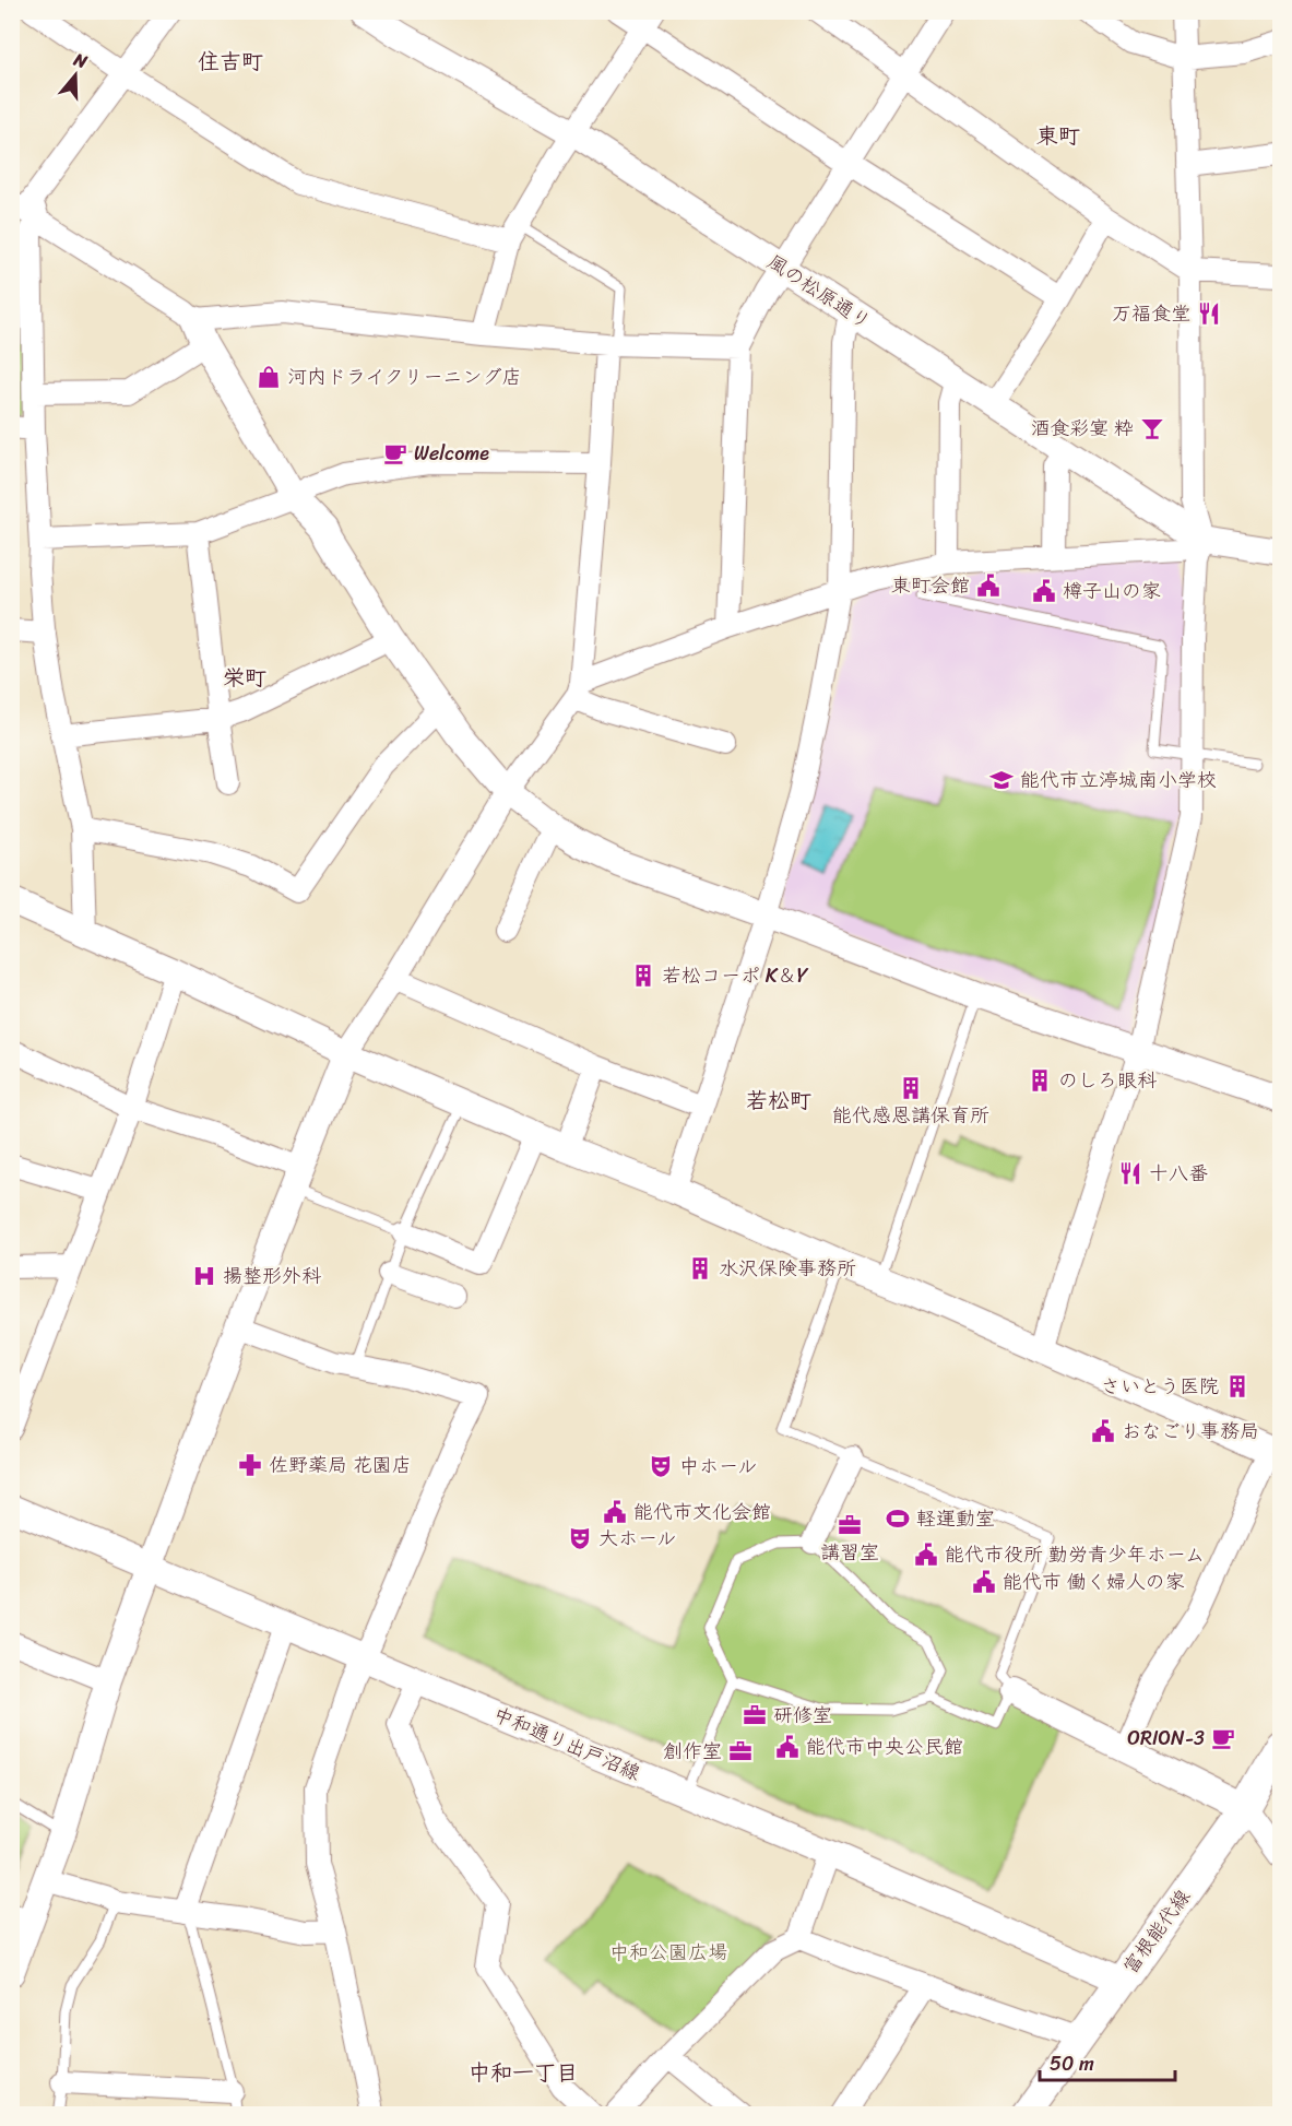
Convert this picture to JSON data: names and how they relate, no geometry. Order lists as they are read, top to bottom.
{
  "streets": {
    "main road": ["富根能代線"],
    "street": ["風の松原通り", "中和通り出戸沼線"]
  },
  "crossings": [
    ["中和通り出戸沼線", "富根能代線"]
  ],
  "districts": [
    "住吉町",
    "東町",
    "栄町",
    "若松町",
    "中和一丁目"
  ],
  "parks": ["中和公園広場"],
  "places": {
    "restaurant": ["万福食堂", "十八番"],
    "shop": ["河内ドライクリーニング店"],
    "bar": ["酒食彩宴 粋"],
    "cafe": ["Welcome", "ORION-3"],
    "public building": [
      "東町会館",
      "樽子山の家",
      "おなごり事務局",
      "能代市文化会館",
      "能代市役所 勤労青少年ホーム",
      "能代市 働く婦人の家",
      "能代市中央公民館"
    ],
    "school or university": ["能代市立渟城南小学校"],
    "building": [
      "若松コーポ K＆Y",
      "のしろ眼科",
      "能代感恩講保育所",
      "水沢保険事務所",
      "さいとう医院"
    ],
    "hospital": ["揚整形外科"],
    "pharmacy": ["佐野薬局 花園店"],
    "theatre": ["中ホール", "大ホール"],
    "sports": ["軽運動室"],
    "office": ["講習室", "研修室", "創作室"]
  },
  "scale_bar": "50 m",
  "north": "top"
}
